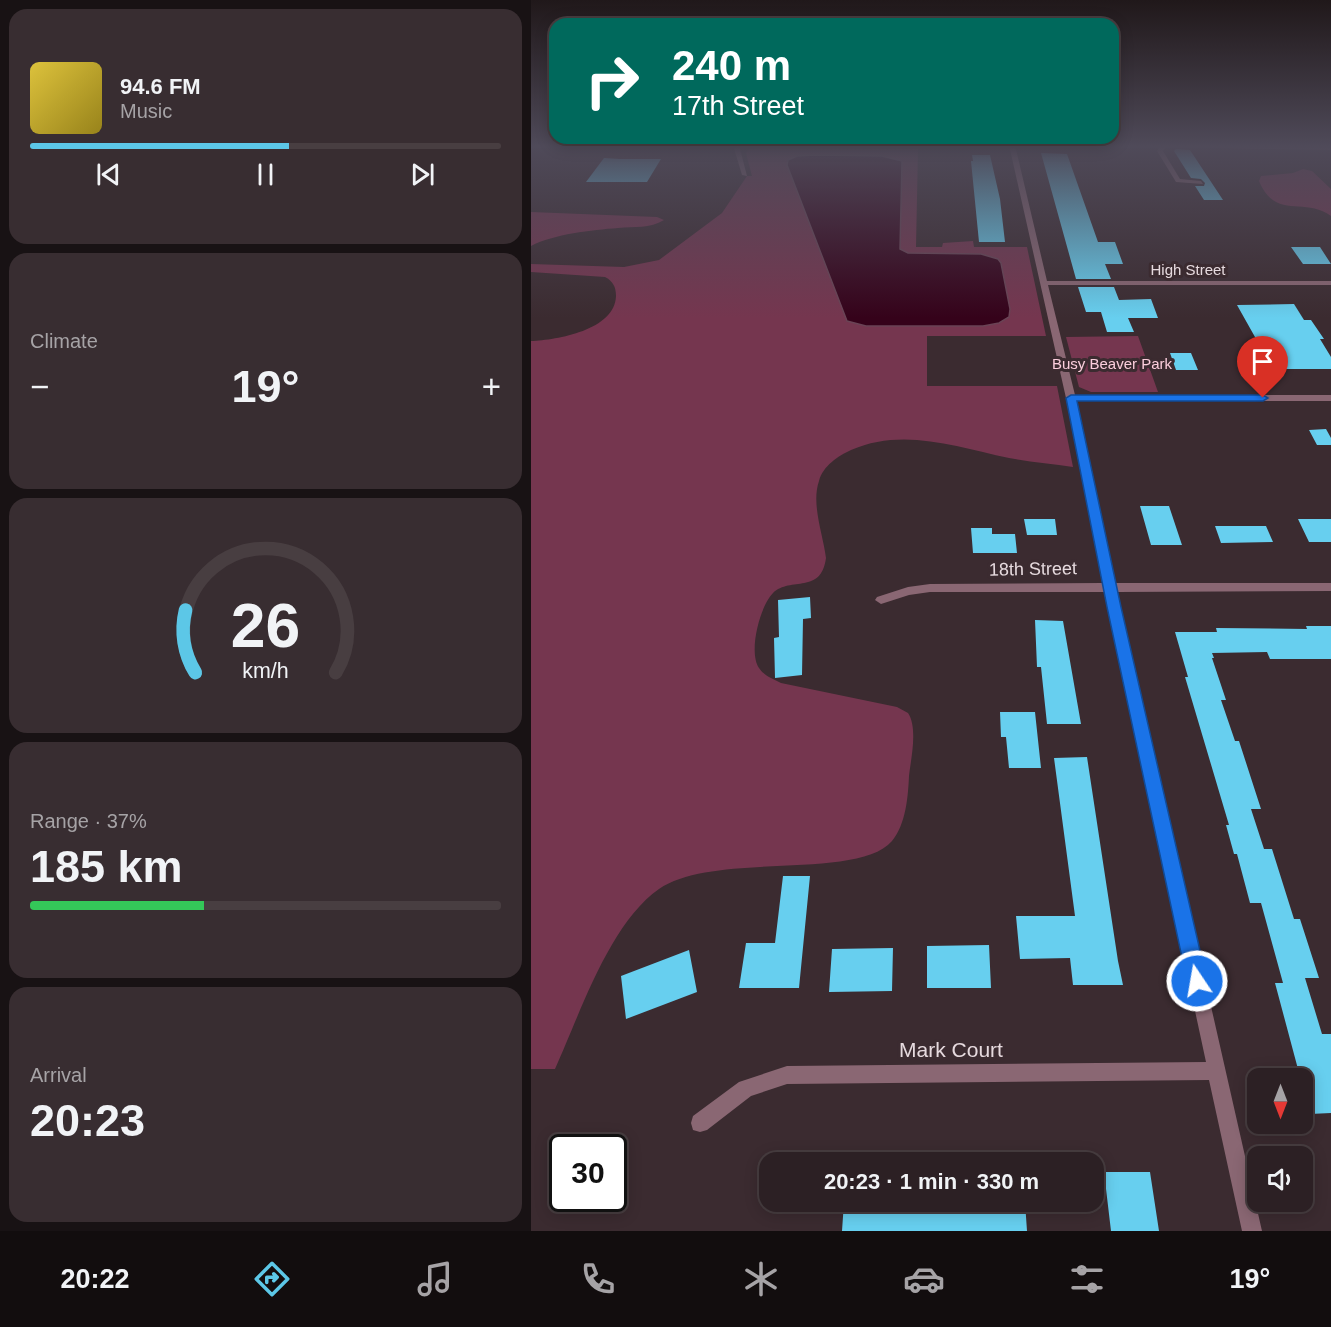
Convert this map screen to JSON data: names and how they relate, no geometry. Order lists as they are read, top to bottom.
{
  "streets": {
    "street": ["High Street", "18th Street", "Mark Court"]
  },
  "parks": ["Busy Beaver Park"],
  "north": "bottom",
  "page": {
    "turn": ["240 m", "17th Street"],
    "song": ["94.6 FM", "Music"],
    "tile": [
      "Climate",
      ["Range · 37%", "185 km"],
      ["Arrival", "20:23"]
    ],
    "heat": ["−", "19°", "+"],
    "limit": "30",
    "trip": "20:23 · 1 min · 330 m",
    "tabs": ["20:22", "19°"],
    "gauge": ["26", "km/h"]
  }
}
